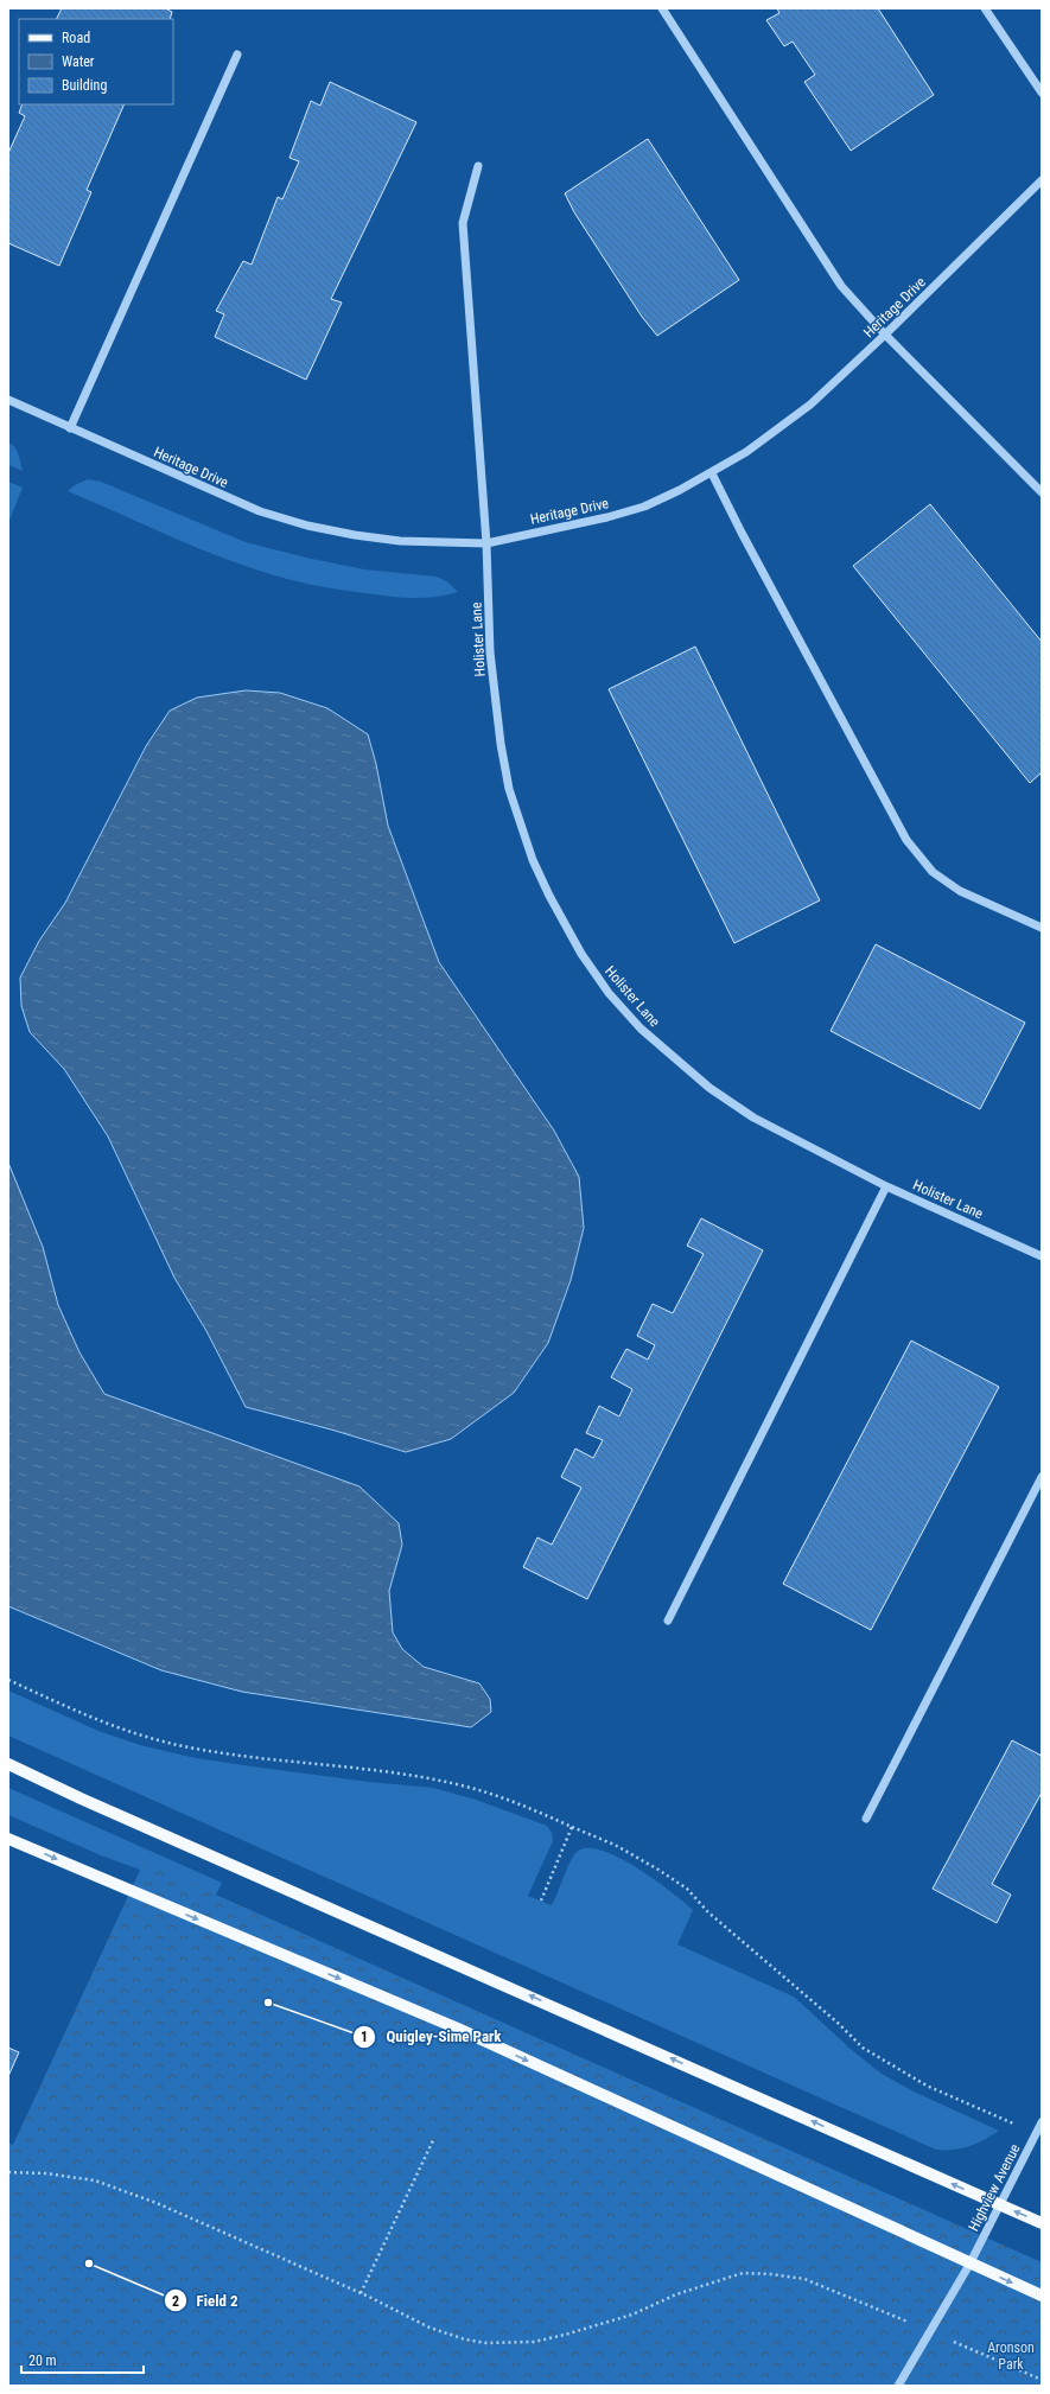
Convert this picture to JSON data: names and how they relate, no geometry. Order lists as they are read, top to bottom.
{
  "streets": {
    "street": ["Heritage Drive", "Holister Lane", "Highview Avenue"]
  },
  "crossings": [
    ["Heritage Drive", "Holister Lane"]
  ],
  "parks": ["Aronson Park"],
  "places": ["Quigley-Sime Park", "Field 2"],
  "legend": ["Road", "Water", "Building"],
  "scale_bar": "20 m"
}
